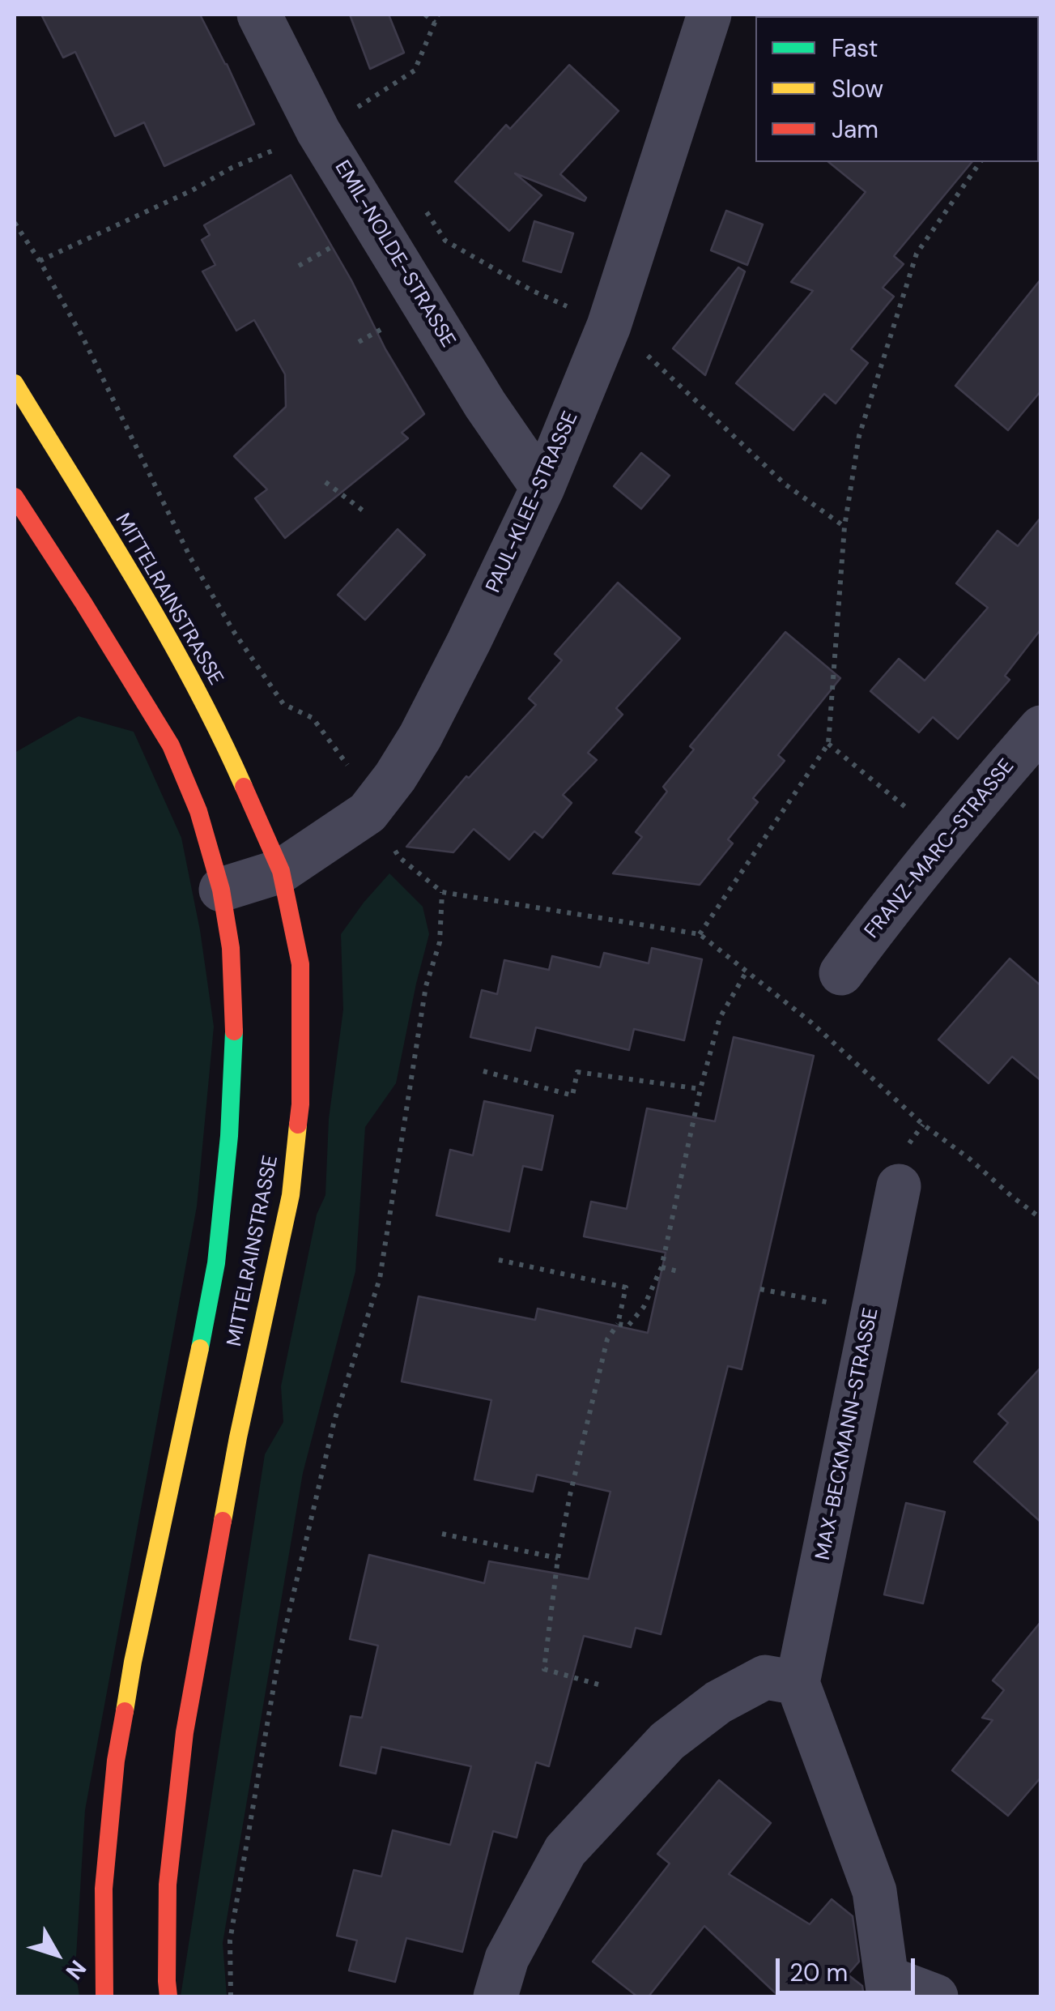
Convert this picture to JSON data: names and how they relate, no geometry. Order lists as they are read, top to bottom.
{
  "streets": {
    "street": [
      "EMIL-NOLDE-STRASSE",
      "PAUL-KLEE-STRASSE",
      "MITTELRAINSTRASSE",
      "FRANZ-MARC-STRASSE",
      "MAX-BECKMANN-STRASSE"
    ]
  },
  "crossings": [
    ["EMIL-NOLDE-STRASSE", "PAUL-KLEE-STRASSE"],
    ["PAUL-KLEE-STRASSE", "MITTELRAINSTRASSE"]
  ],
  "legend": ["Fast", "Slow", "Jam"],
  "scale_bar": "20 m",
  "north": "bottom right"
}
